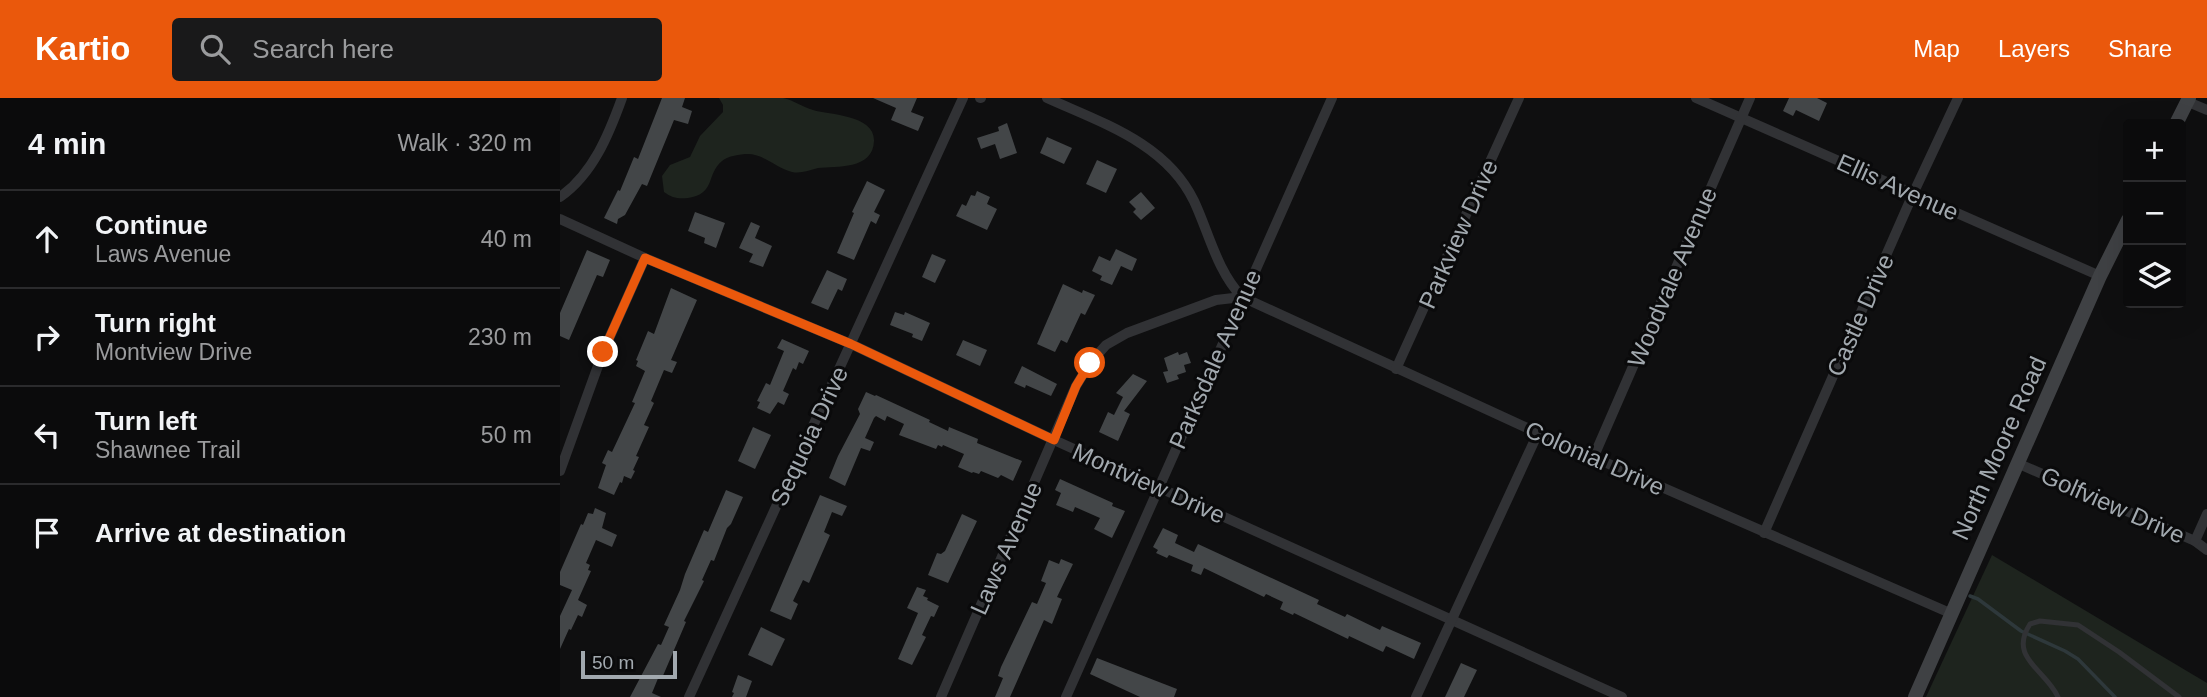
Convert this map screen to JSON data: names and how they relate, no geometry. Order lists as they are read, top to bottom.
{
  "streets": {
    "main road": ["North Moore Road"],
    "street": [
      "Ellis Avenue",
      "Parkview Drive",
      "Woodvale Avenue",
      "Castle Drive",
      "Parksdale Avenue",
      "Sequoia Drive",
      "Colonial Drive",
      "Montview Drive",
      "Golfview Drive",
      "Laws Avenue"
    ]
  },
  "crossings": [
    ["Ellis Avenue", "Woodvale Avenue"],
    ["Ellis Avenue", "Castle Drive"],
    ["Ellis Avenue", "North Moore Road"],
    ["Parkview Drive", "Colonial Drive"],
    ["Woodvale Avenue", "Colonial Drive"],
    ["Castle Drive", "Colonial Drive"],
    ["Parksdale Avenue", "Colonial Drive"],
    ["Parksdale Avenue", "Montview Drive"],
    ["Parksdale Avenue", "Laws Avenue"],
    ["Sequoia Drive", "Montview Drive"],
    ["North Moore Road", "Colonial Drive"],
    ["North Moore Road", "Golfview Drive"],
    ["Colonial Drive", "Laws Avenue"],
    ["Montview Drive", "Laws Avenue"]
  ],
  "scale_bar": "50 m",
  "page": {
    "header": "Kartio",
    "search": "Search here",
    "nav": ["Map", "Layers", "Share"],
    "heading": ["4 min", "Walk · 320 m"],
    "map_buttons": ["+", "−"],
    "list": [
      ["Continue", "Laws Avenue", "40 m"],
      ["Turn right", "Montview Drive", "230 m"],
      ["Turn left", "Shawnee Trail", "50 m"],
      "Arrive at destination"
    ],
    "scale": "50 m"
  }
}
